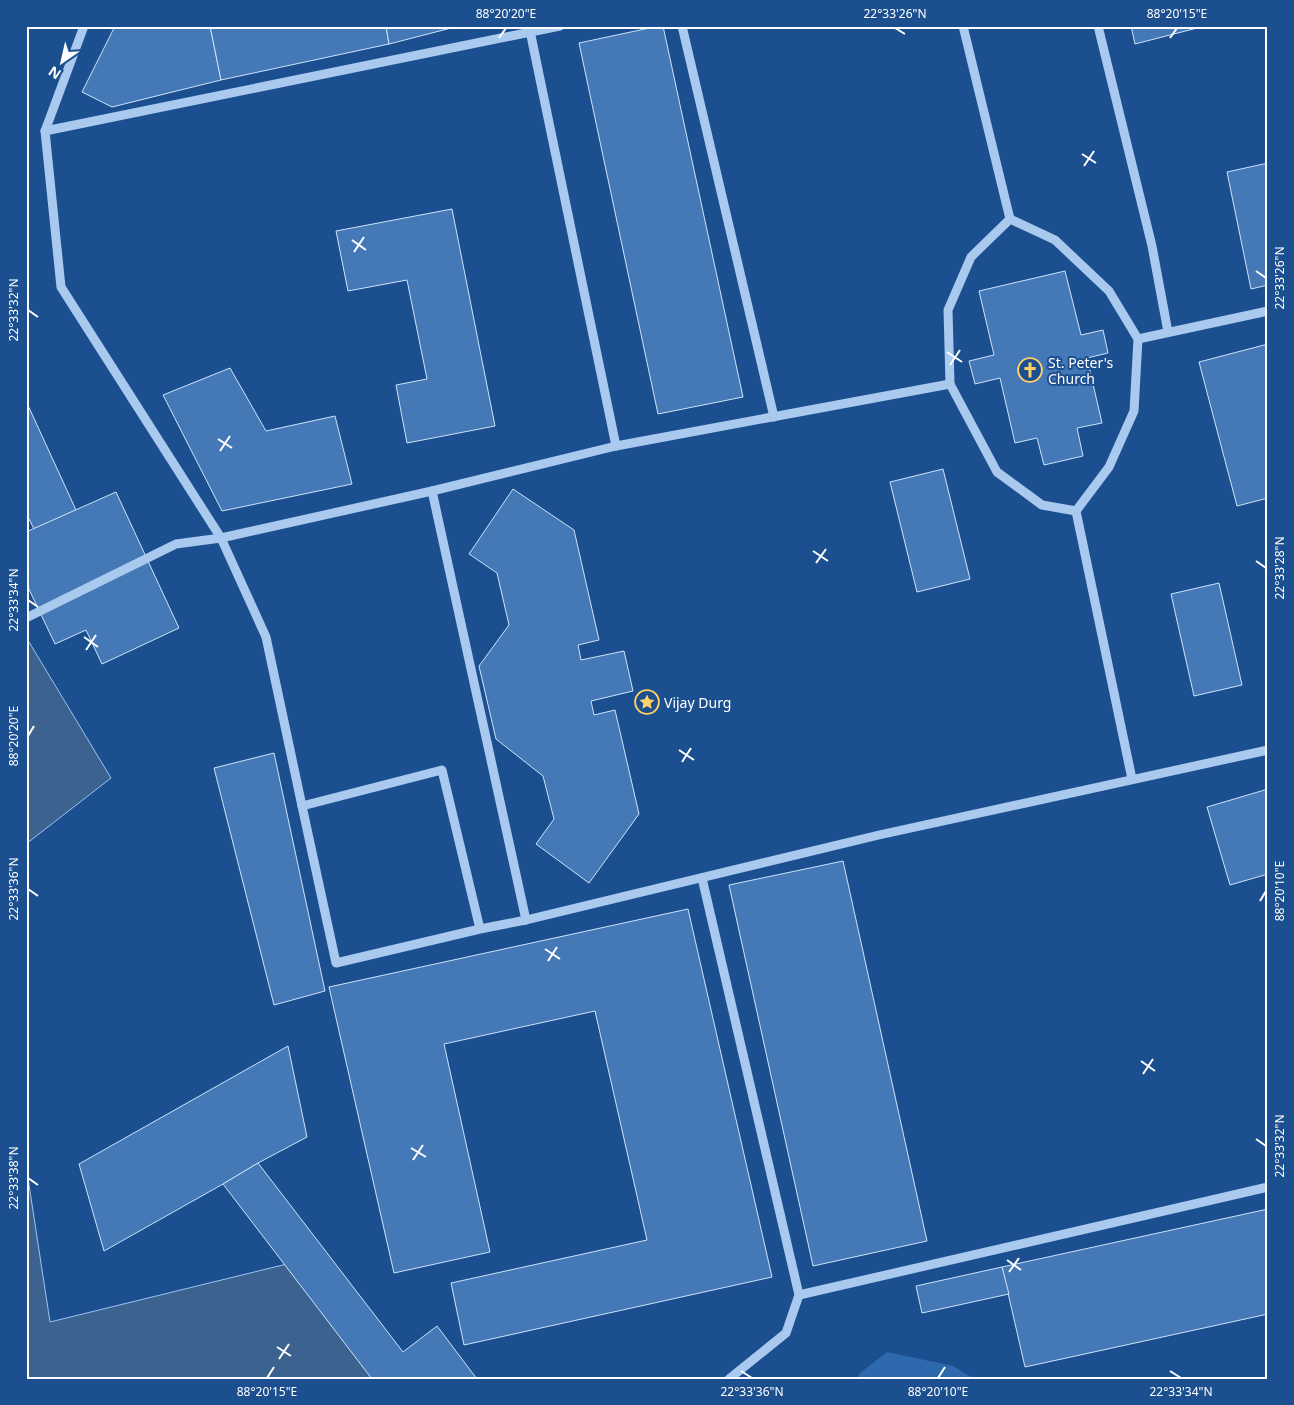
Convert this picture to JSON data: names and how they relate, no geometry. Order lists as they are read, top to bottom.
{
  "places": {
    "church": ["St. Peter's Church"],
    "place": ["Vijay Durg"]
  },
  "north": "bottom left",
  "coordinates": [
    "88°20'20\"E",
    "22°33'26\"N",
    "88°20'15\"E",
    "22°33'32\"N",
    "22°33'28\"N",
    "22°33'34\"N",
    "22°33'36\"N",
    "88°20'10\"E",
    "22°33'38\"N"
  ]
}
